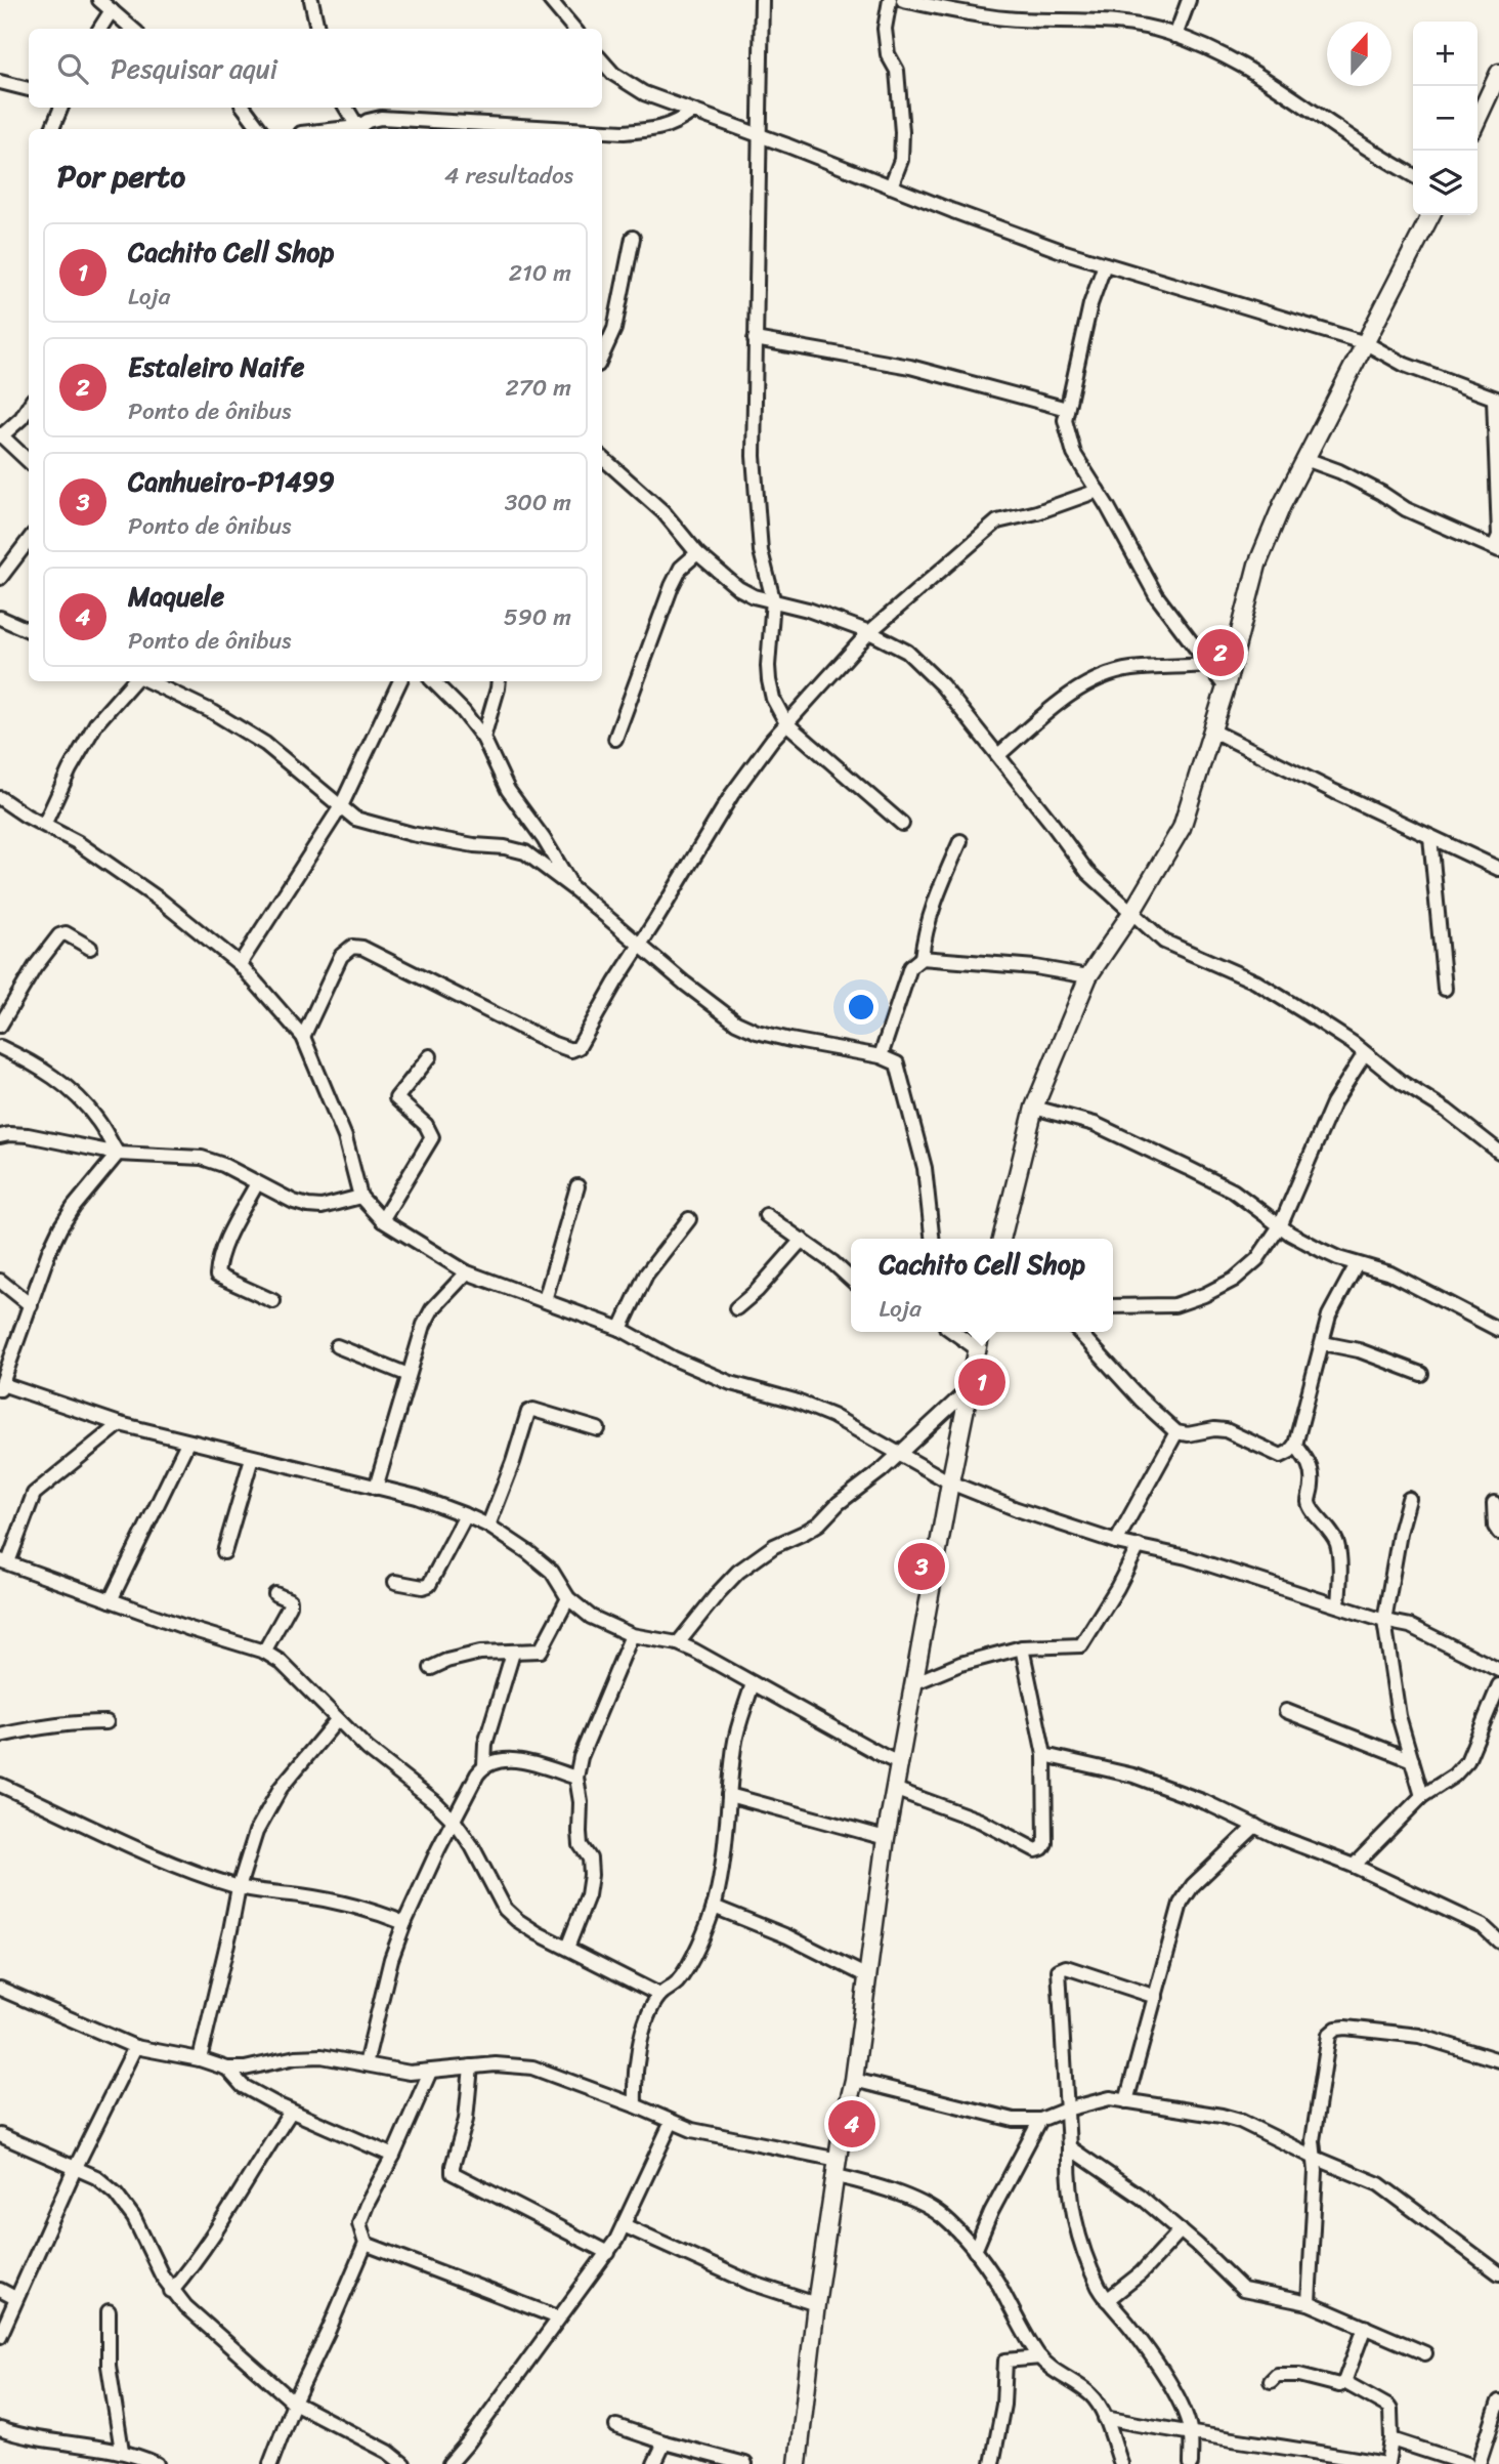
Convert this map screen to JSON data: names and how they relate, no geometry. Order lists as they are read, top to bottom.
{
  "north": "top",
  "page": {
    "map_buttons": ["+", "−"],
    "search": "Pesquisar aqui",
    "heading": ["Por perto", "4 resultados"],
    "list": [
      {
        "mark": "1",
        "name": "Cachito Cell Shop",
        "note": "Loja",
        "value": "210 m"
      },
      {
        "mark": "2",
        "name": "Estaleiro Naife",
        "note": "Ponto de ônibus",
        "value": "270 m"
      },
      {
        "mark": "3",
        "name": "Canhueiro-P1499",
        "note": "Ponto de ônibus",
        "value": "300 m"
      },
      {
        "mark": "4",
        "name": "Maquele",
        "note": "Ponto de ônibus",
        "value": "590 m"
      }
    ],
    "pins": [
      "2",
      "1",
      "3",
      "4"
    ],
    "popup": ["Cachito Cell Shop", "Loja"]
  }
}
